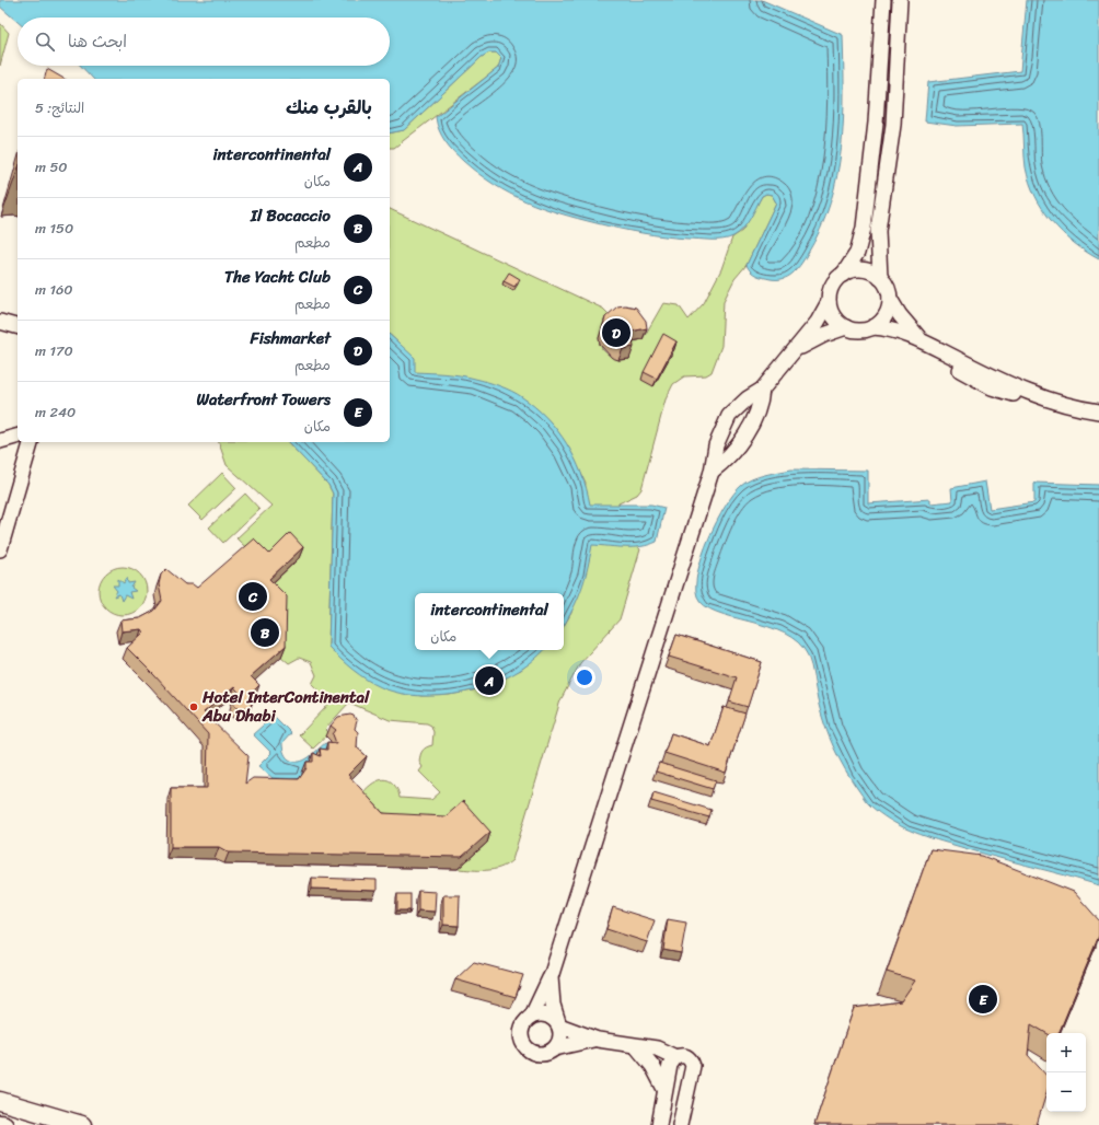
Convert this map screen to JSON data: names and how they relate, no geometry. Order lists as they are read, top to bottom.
{
  "places": ["Hotel InterContinental Abu Dhabi"],
  "page": {
    "search": "ابحث هنا",
    "heading": ["بالقرب منك", "النتائج: 5"],
    "list": [
      {
        "mark": "A",
        "name": "intercontinental",
        "note": "مكان",
        "value": "50 m"
      },
      {
        "mark": "B",
        "name": "Il Bocaccio",
        "note": "مطعم",
        "value": "150 m"
      },
      {
        "mark": "C",
        "name": "The Yacht Club",
        "note": "مطعم",
        "value": "160 m"
      },
      {
        "mark": "D",
        "name": "Fishmarket",
        "note": "مطعم",
        "value": "170 m"
      },
      {
        "mark": "E",
        "name": "Waterfront Towers",
        "note": "مكان",
        "value": "240 m"
      }
    ],
    "pins": [
      "D",
      "C",
      "B",
      "A",
      "E"
    ],
    "popup": ["intercontinental", "مكان"],
    "map_buttons": ["+", "−"]
  }
}
